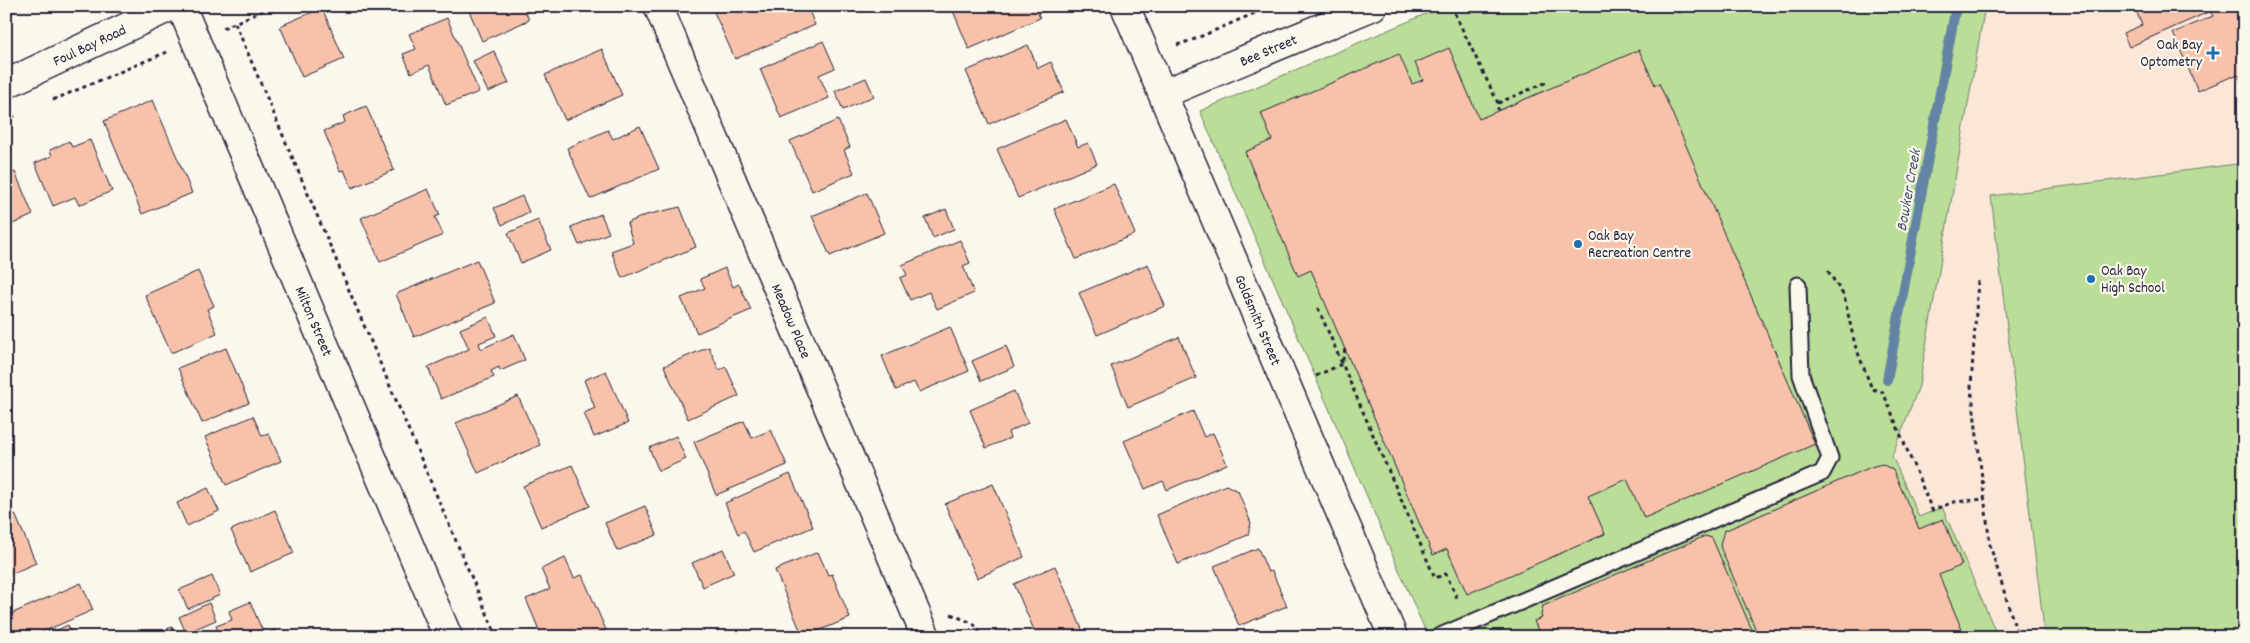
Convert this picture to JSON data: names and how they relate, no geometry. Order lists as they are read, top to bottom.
{
  "streets": {
    "street": [
      "Foul Bay Road",
      "Bee Street",
      "Goldsmith Street",
      "Meadow Place",
      "Milton Street"
    ]
  },
  "crossings": [
    ["Bee Street", "Goldsmith Street"]
  ],
  "water": ["Bowker Creek"],
  "places": {
    "health": ["Oak Bay Optometry"],
    "other": ["Oak Bay Recreation Centre", "Oak Bay High School"]
  }
}
